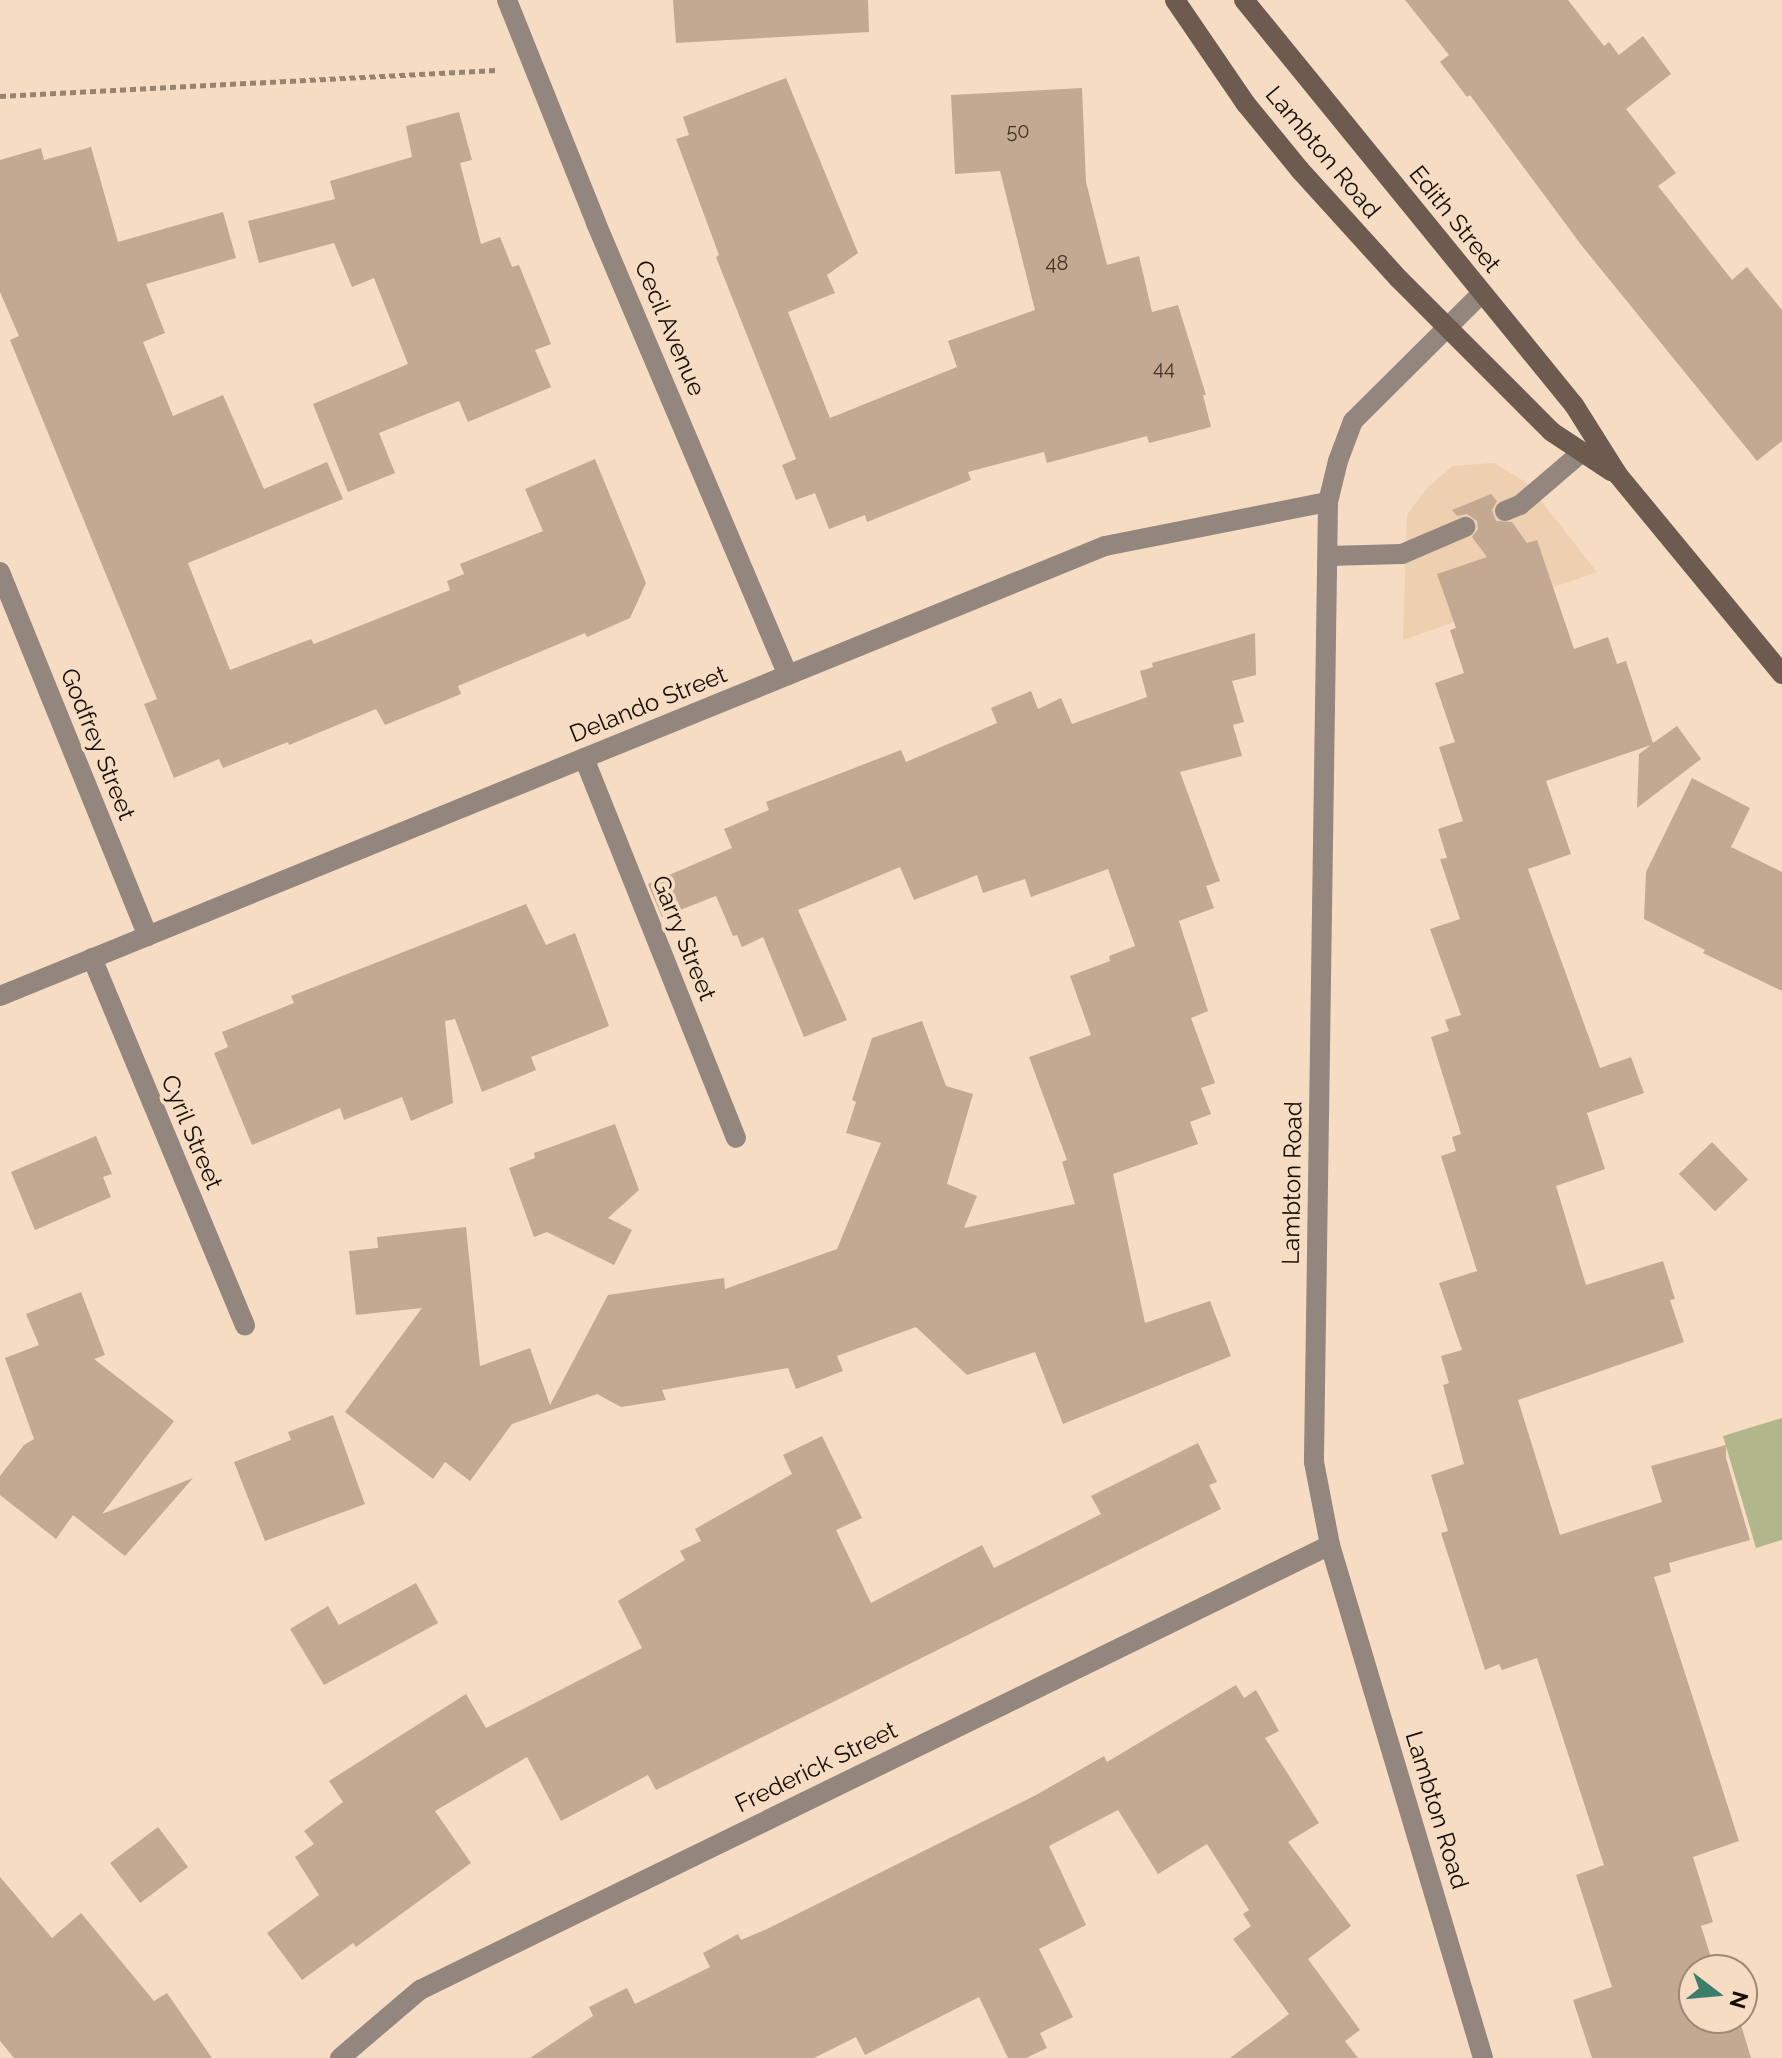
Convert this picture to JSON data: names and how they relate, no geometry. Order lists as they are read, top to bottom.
{
  "streets": {
    "main road": ["Lambton Road", "Edith Street"],
    "street": [
      "Cecil Avenue",
      "Delando Street",
      "Godfrey Street",
      "Garry Street",
      "Cyril Street",
      "Frederick Street"
    ]
  },
  "crossings": [
    ["Lambton Road", "Edith Street"],
    ["Lambton Road", "Delando Street"],
    ["Lambton Road", "Frederick Street"],
    ["Cecil Avenue", "Delando Street"],
    ["Delando Street", "Godfrey Street"],
    ["Delando Street", "Garry Street"],
    ["Delando Street", "Cyril Street"]
  ],
  "house_numbers": ["50", "48", "44"],
  "north": "right"
}
